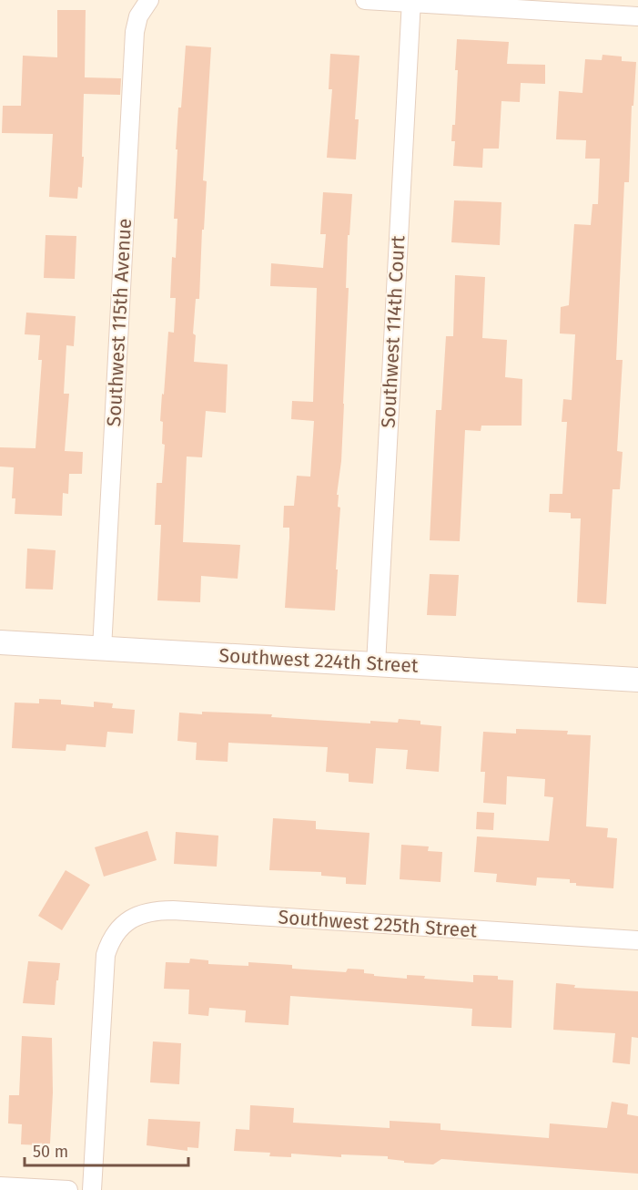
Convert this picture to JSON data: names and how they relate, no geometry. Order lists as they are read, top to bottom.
{
  "streets": {
    "street": [
      "Southwest 115th Avenue",
      "Southwest 114th Court",
      "Southwest 224th Street",
      "Southwest 225th Street"
    ]
  },
  "crossings": [
    ["Southwest 115th Avenue", "Southwest 224th Street"],
    ["Southwest 114th Court", "Southwest 224th Street"]
  ],
  "scale_bar": "50 m"
}
